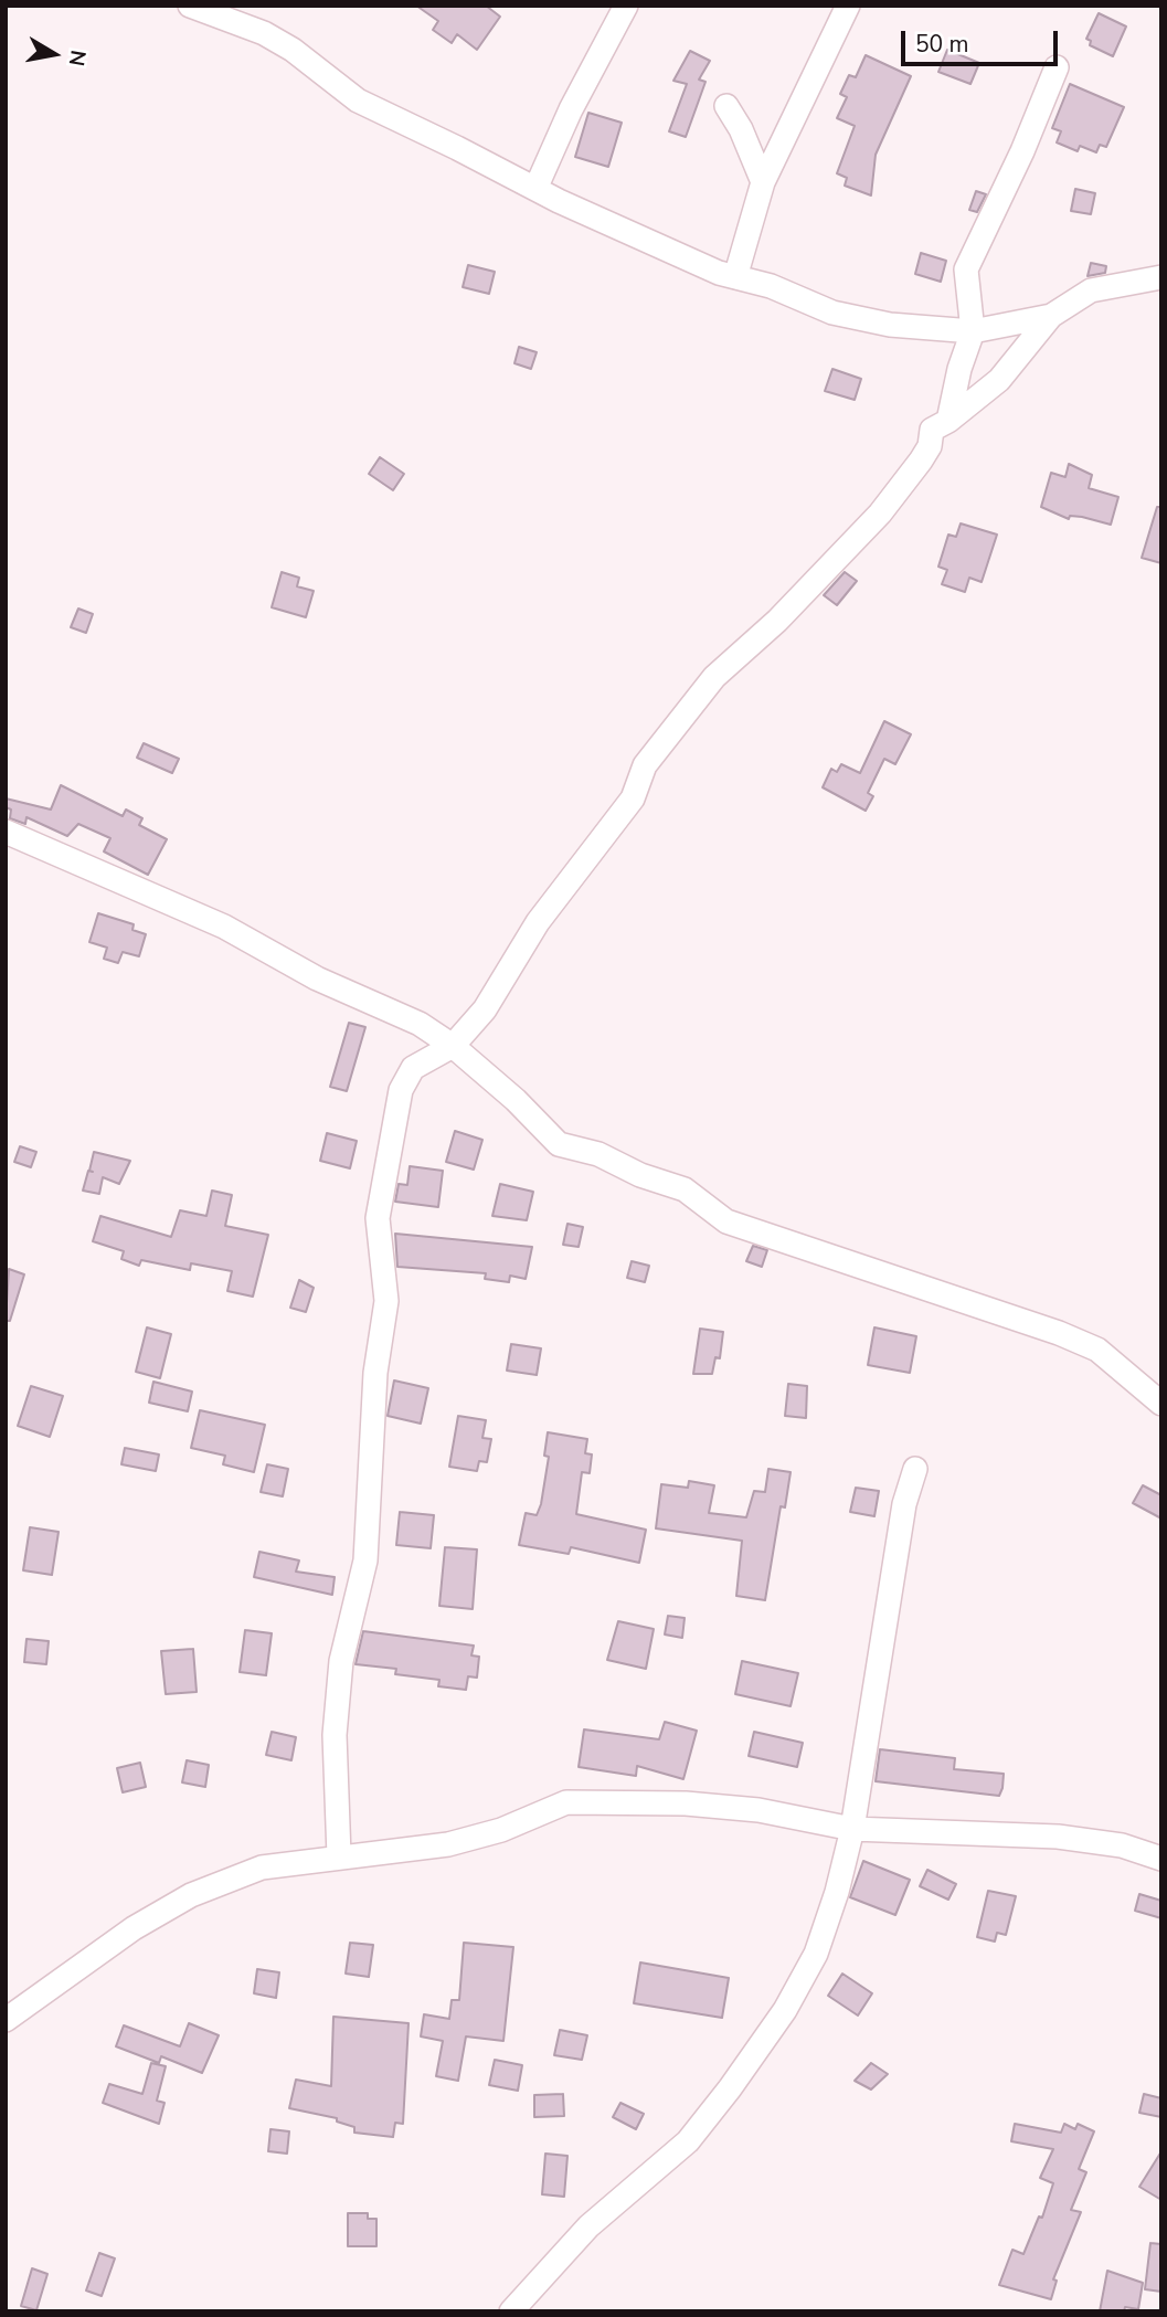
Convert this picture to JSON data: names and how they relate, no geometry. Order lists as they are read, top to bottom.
{
  "scale_bar": "50 m",
  "north": "right"
}
